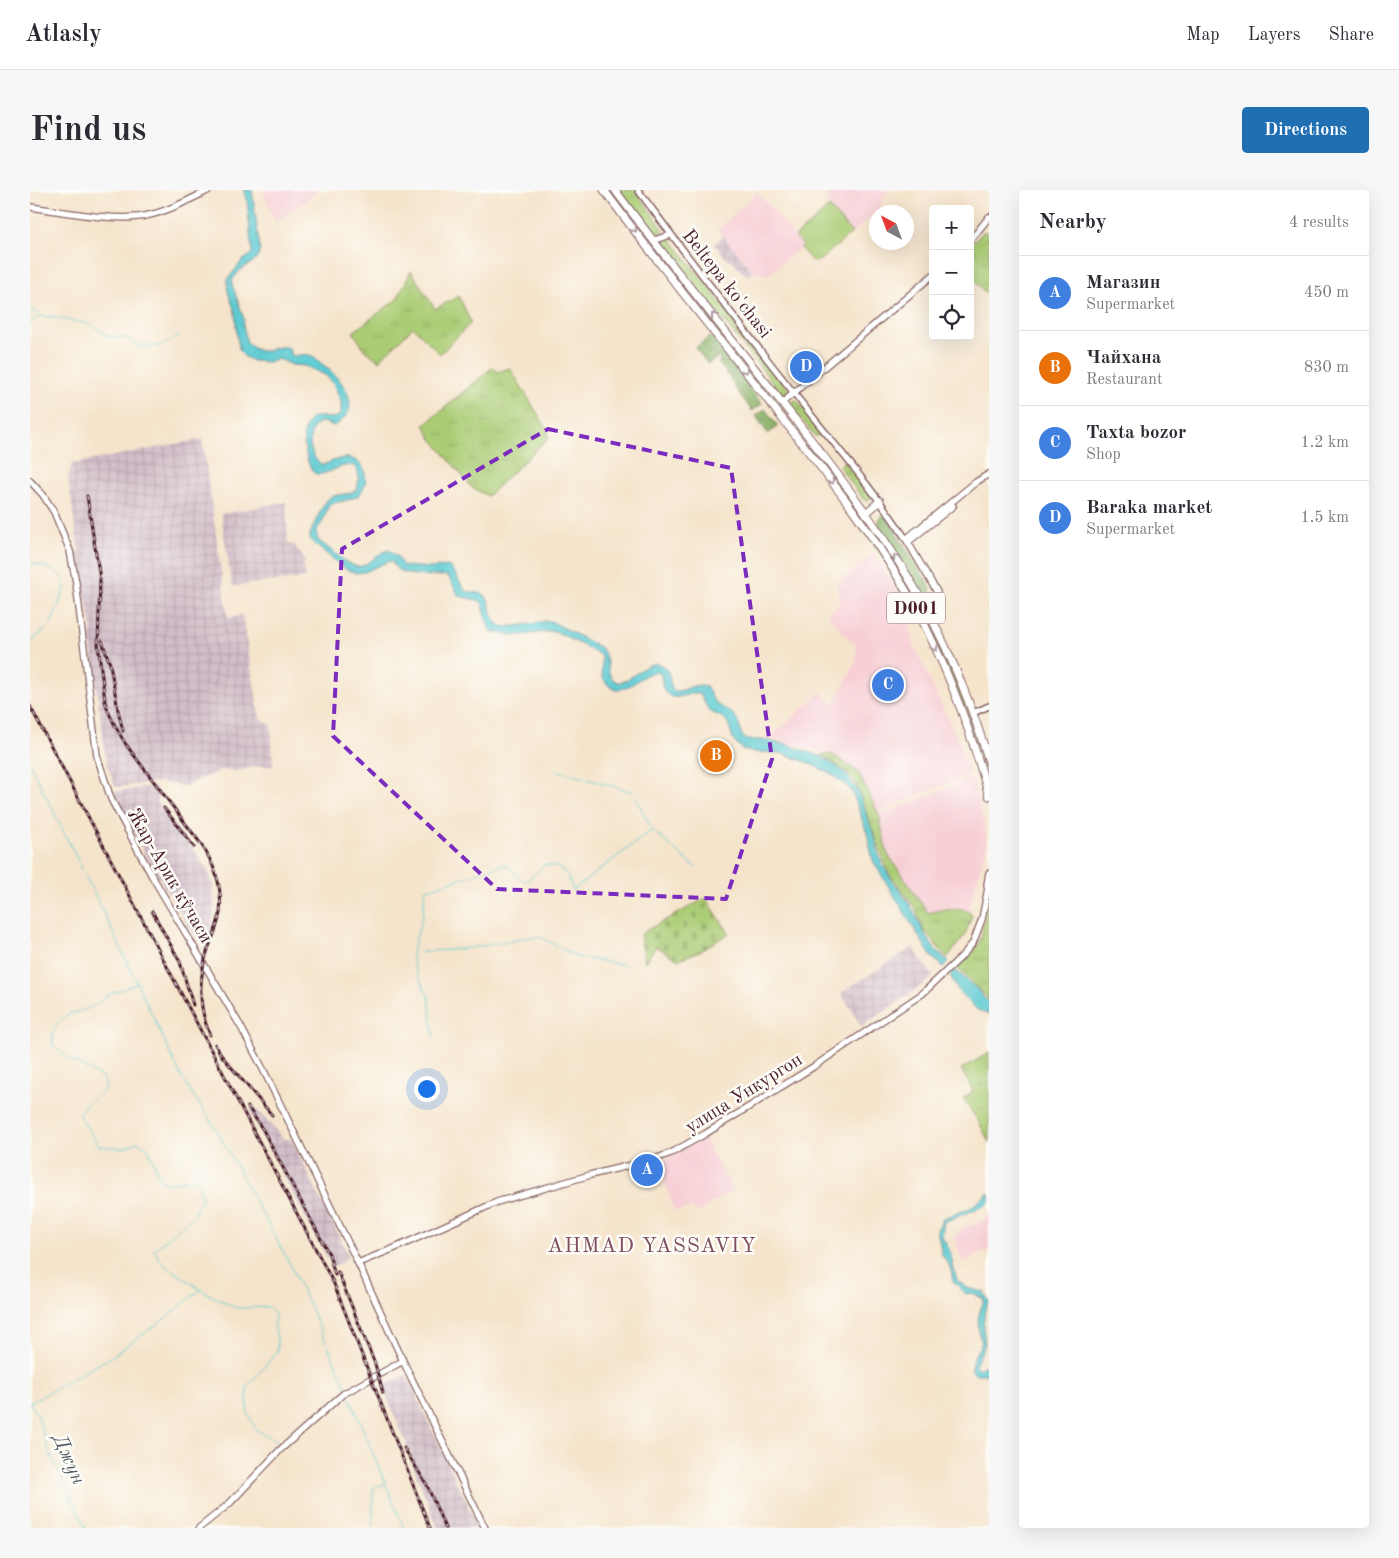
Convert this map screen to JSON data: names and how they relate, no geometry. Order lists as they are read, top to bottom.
{
  "streets": {
    "highway": ["D001"],
    "main road": ["Beltepa ko'chasi", "Жар-Арик кўчаси", "улица Ункургон"]
  },
  "crossings": [
    ["Жар-Арик кўчаси", "улица Ункургон"]
  ],
  "districts": ["AHMAD YASSAVIY"],
  "water": ["Джун"],
  "north": "top left",
  "page": {
    "header": "Atlasly",
    "nav": ["Map", "Layers", "Share"],
    "buttons": "Directions",
    "title": "Find us",
    "heading": ["Nearby", "4 results"],
    "map_buttons": ["+", "−"],
    "list": [
      {
        "mark": "A",
        "name": "Магазин",
        "note": "Supermarket",
        "value": "450 m"
      },
      {
        "mark": "B",
        "name": "Чайхана",
        "note": "Restaurant",
        "value": "830 m"
      },
      {
        "mark": "C",
        "name": "Taxta bozor",
        "note": "Shop",
        "value": "1.2 km"
      },
      {
        "mark": "D",
        "name": "Baraka market",
        "note": "Supermarket",
        "value": "1.5 km"
      }
    ],
    "pins": [
      "D",
      "C",
      "B",
      "A"
    ]
  }
}
